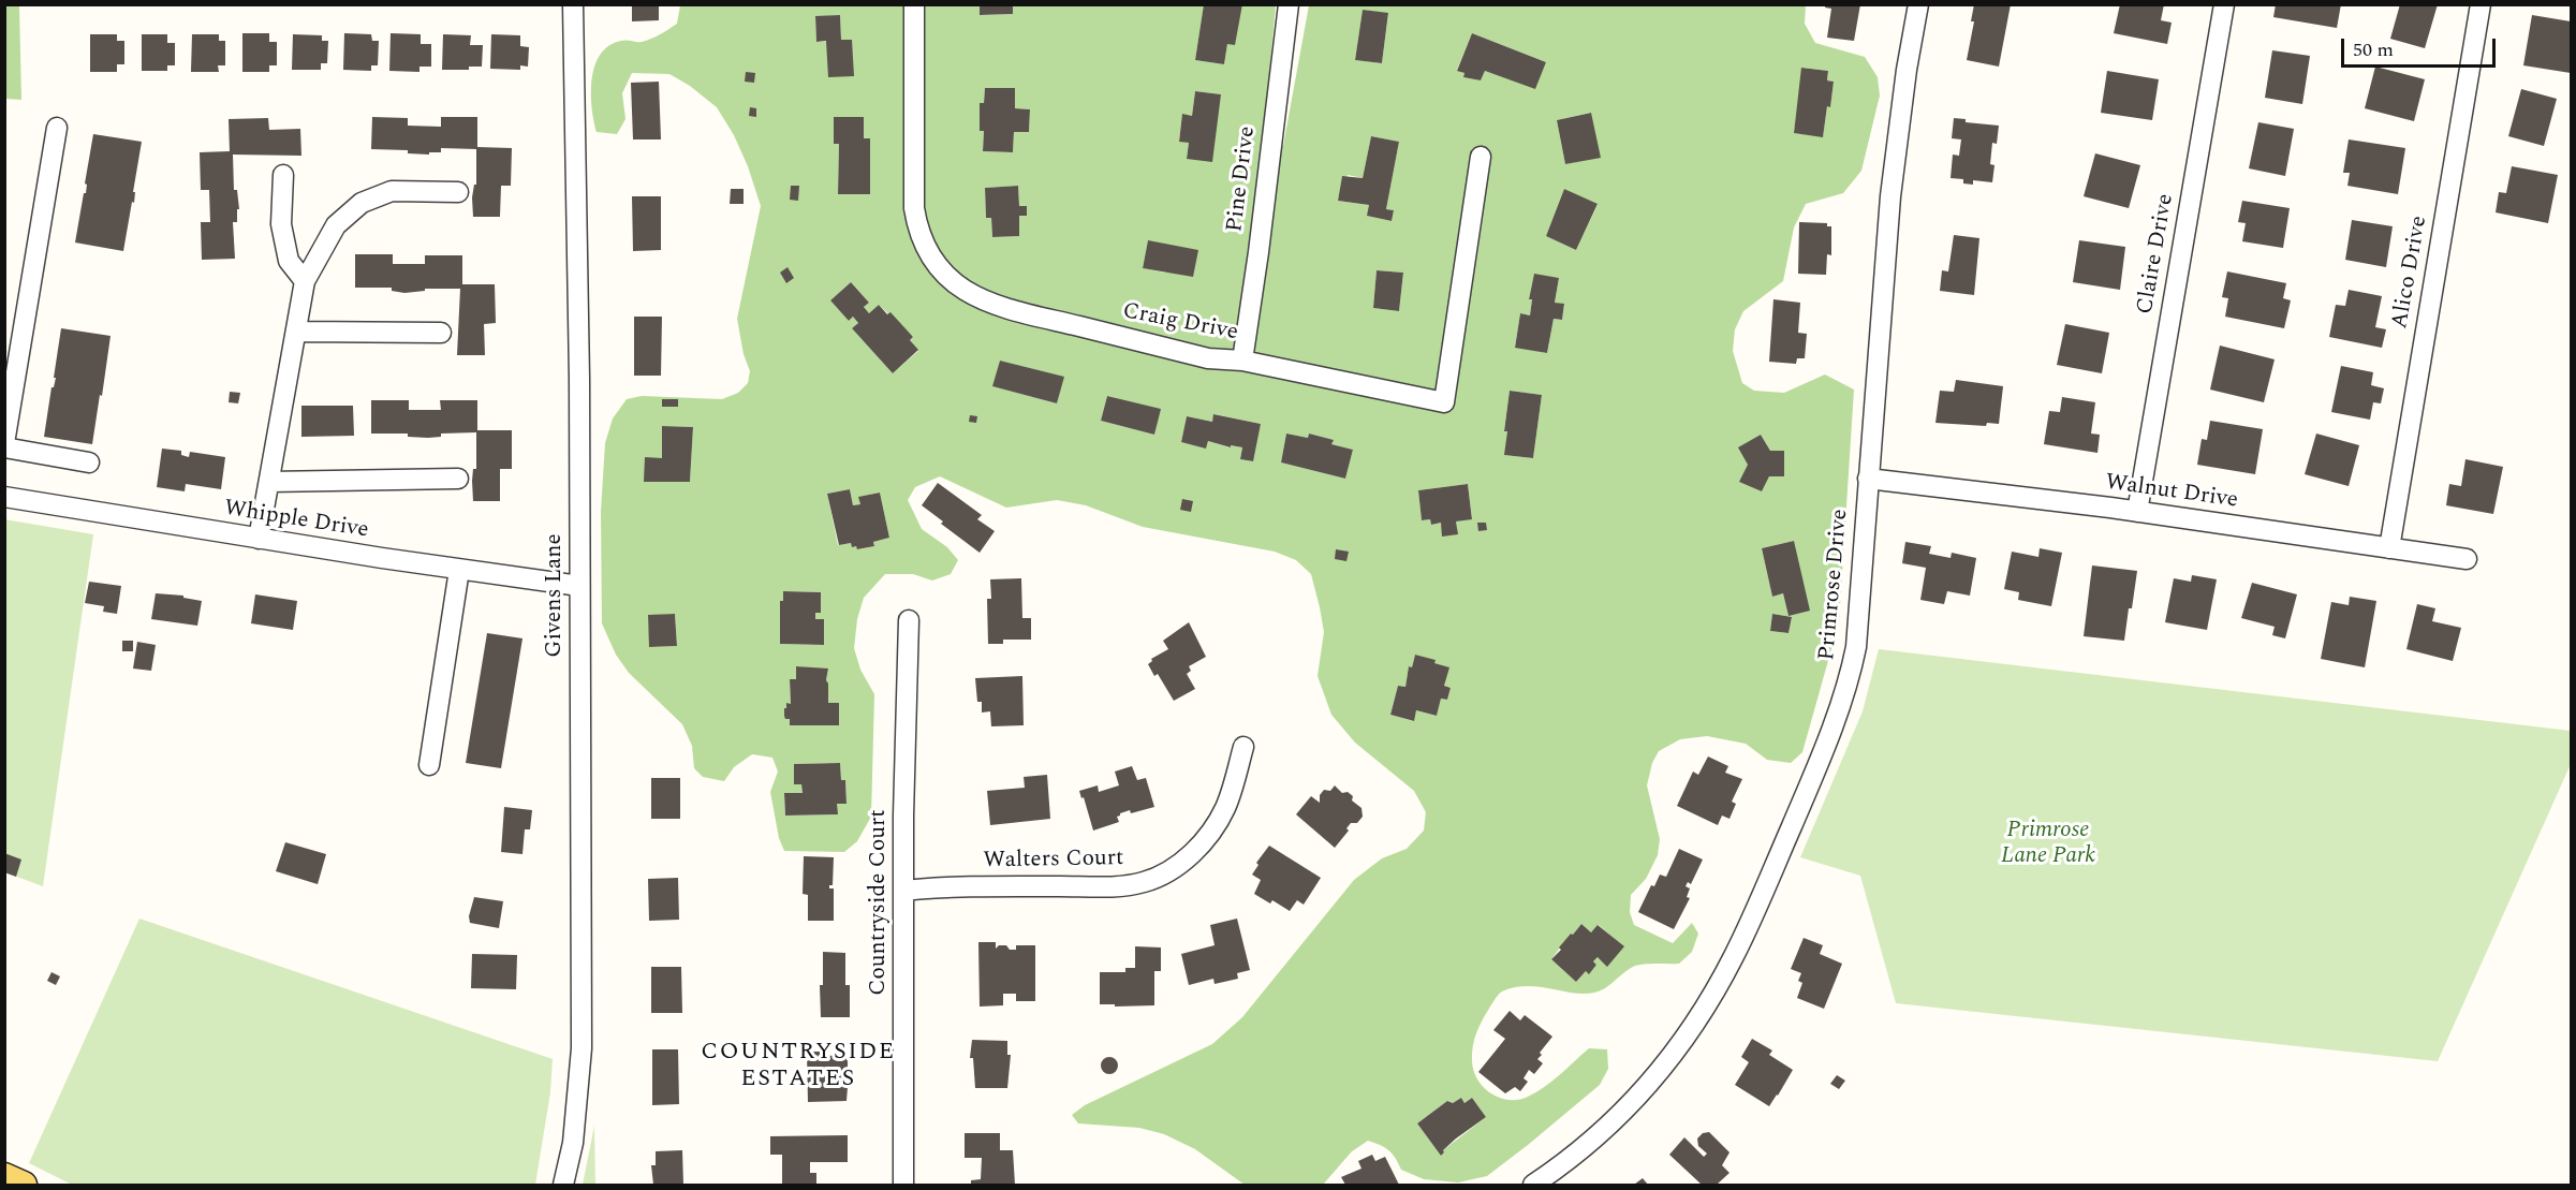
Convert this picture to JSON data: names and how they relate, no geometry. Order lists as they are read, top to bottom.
{
  "streets": {
    "street": [
      "Pine Drive",
      "Claire Drive",
      "Alico Drive",
      "Craig Drive",
      "Walnut Drive",
      "Whipple Drive",
      "Primrose Drive",
      "Givens Lane",
      "Walters Court",
      "Countryside Court"
    ]
  },
  "crossings": [
    ["Pine Drive", "Craig Drive"],
    ["Claire Drive", "Walnut Drive"],
    ["Alico Drive", "Walnut Drive"],
    ["Walnut Drive", "Primrose Drive"],
    ["Whipple Drive", "Givens Lane"],
    ["Walters Court", "Countryside Court"]
  ],
  "districts": ["COUNTRYSIDE ESTATES"],
  "parks": ["Primrose Lane Park"],
  "scale_bar": "50 m"
}
